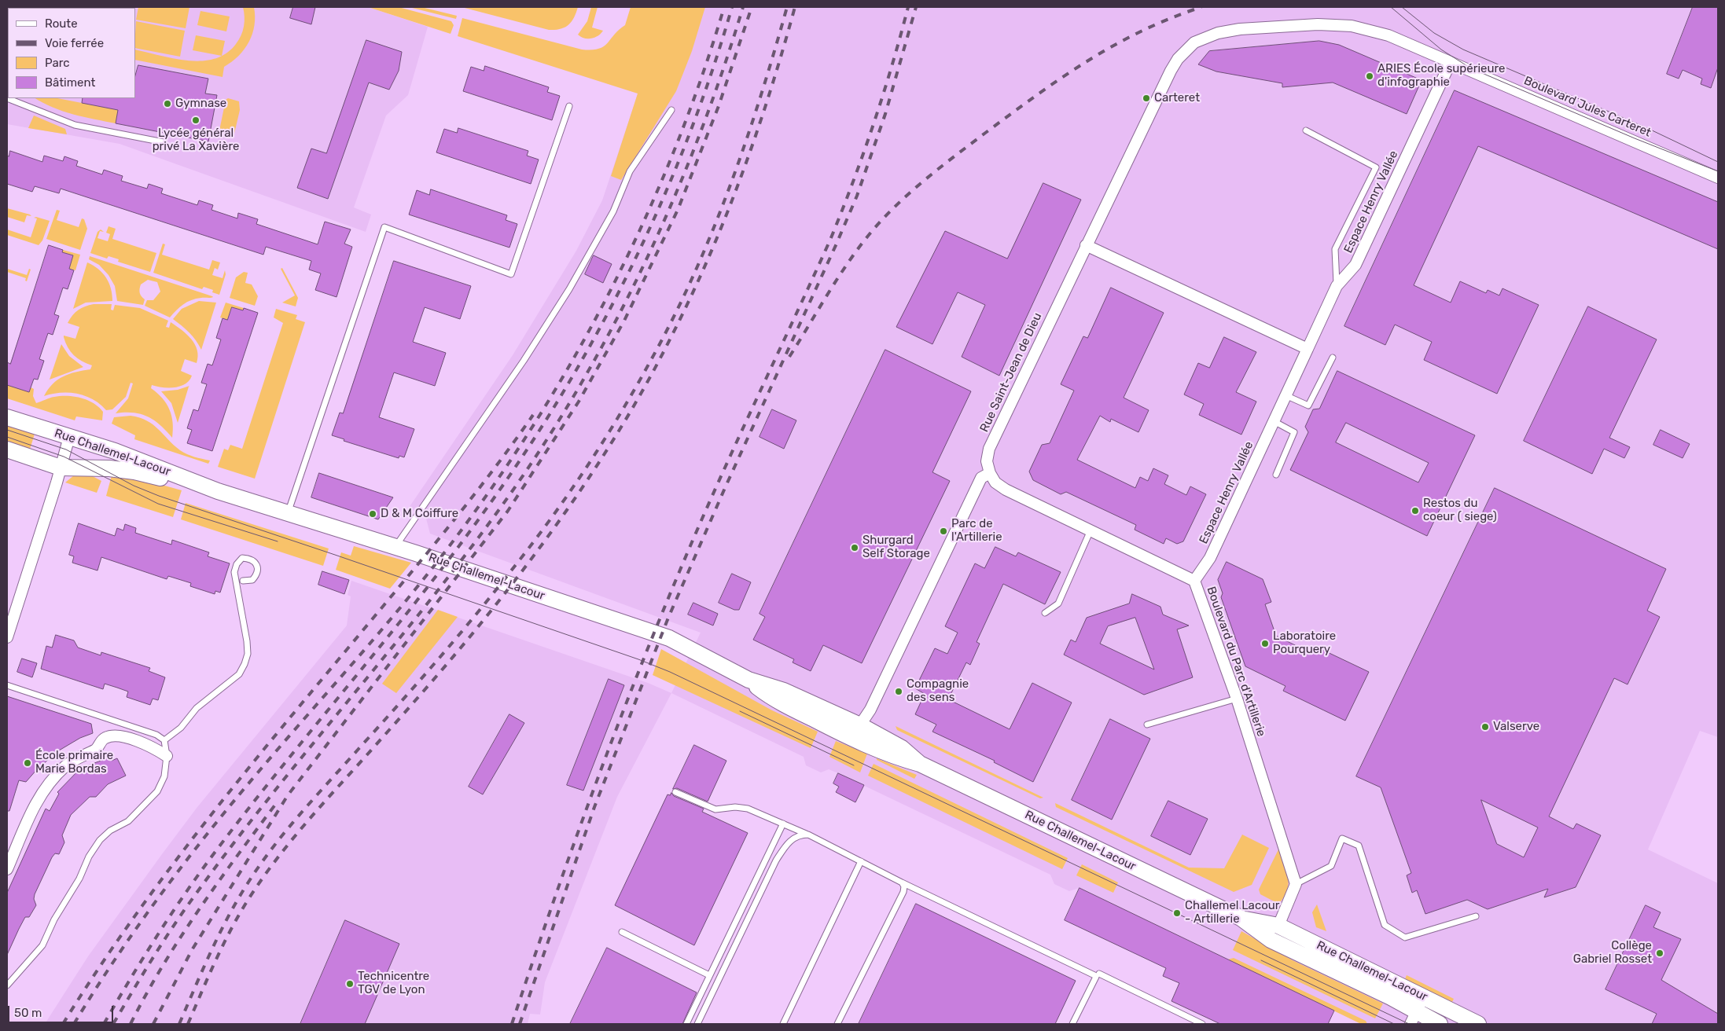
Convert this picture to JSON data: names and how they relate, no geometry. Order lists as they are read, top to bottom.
{
  "streets": {
    "street": [
      "Boulevard Jules Carteret",
      "Espace Henry Vallée",
      "Rue Saint-Jean de Dieu",
      "Rue Challemel-Lacour",
      "Boulevard du Parc d'Artillerie"
    ]
  },
  "crossings": [
    ["Boulevard Jules Carteret", "Espace Henry Vallée"],
    ["Boulevard Jules Carteret", "Rue Saint-Jean de Dieu"],
    ["Espace Henry Vallée", "Boulevard du Parc d'Artillerie"],
    ["Rue Saint-Jean de Dieu", "Boulevard du Parc d'Artillerie"]
  ],
  "places": [
    "ARIES École supérieure d'infographie",
    "Carteret",
    "Gymnase",
    "Lycée général privé La Xavière",
    "Restos du coeur ( siege)",
    "D & M Coiffure",
    "Parc de l'Artillerie",
    "Shurgard Self Storage",
    "Laboratoire Pourquery",
    "Compagnie des sens",
    "Valserve",
    "École primaire Marie Bordas",
    "Challemel Lacour - Artillerie",
    "Collège Gabriel Rosset",
    "Technicentre TGV de Lyon"
  ],
  "legend": [
    "Route",
    "Voie ferrée",
    "Parc",
    "Bâtiment"
  ],
  "scale_bar": "50 m"
}
